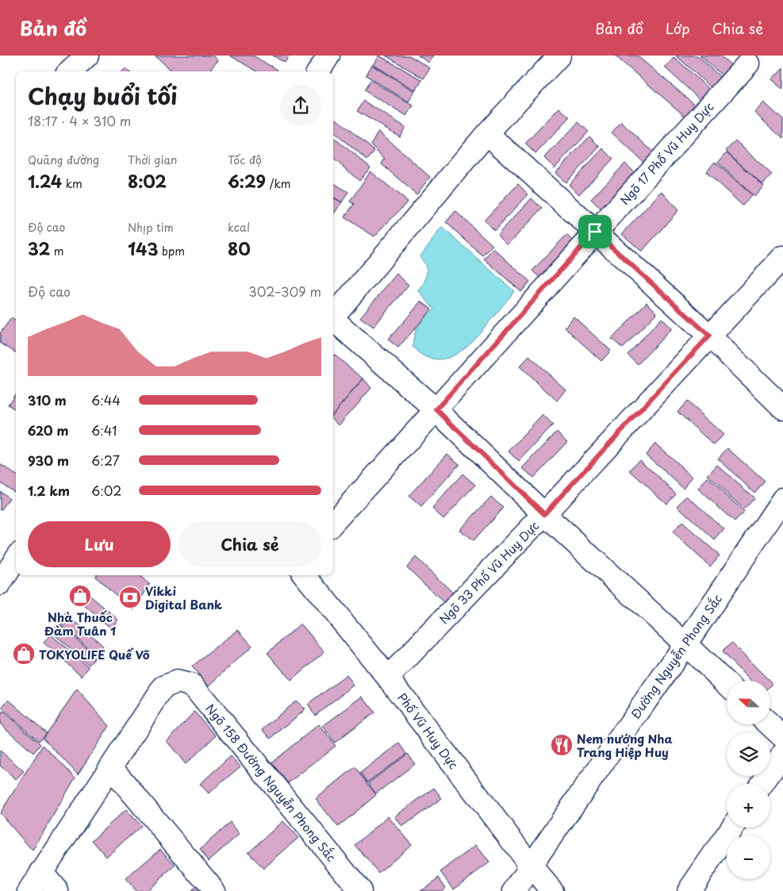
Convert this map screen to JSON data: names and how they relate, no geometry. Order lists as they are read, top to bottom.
{
  "streets": {
    "main road": [
      "Ngõ 17 Phố Vũ Huy Dực",
      "Ngõ 33 Phố Vũ Huy Dực",
      "Đường Nguyễn Phong Sắc",
      "Phố Vũ Huy Dực",
      "Ngõ 158 Đường Nguyễn Phong Sắc"
    ]
  },
  "crossings": [
    ["Ngõ 33 Phố Vũ Huy Dực", "Phố Vũ Huy Dực"],
    ["Đường Nguyễn Phong Sắc", "Phố Vũ Huy Dực"]
  ],
  "places": {
    "shop": ["Nhà Thuốc Đàm Tuân 1", "TOKYOLIFE Quế Võ"],
    "bank": ["Vikki Digital Bank"],
    "restaurant": ["Nem nướng Nha Trang Hiệp Huy"]
  },
  "north": "left",
  "page": {
    "header": "Bản đồ",
    "nav": ["Bản đồ", "Lớp", "Chia sẻ"],
    "heading": ["Chạy buổi tối", "18:17 · 4 × 310 m"],
    "stats": [
      ["Quãng đường", "1.24 km"],
      ["Thời gian", "8:02"],
      ["Tốc độ", "6:29 /km"],
      ["Độ cao", "32 m"],
      ["Nhịp tim", "143 bpm"],
      ["kcal", "80"]
    ],
    "chart": ["Độ cao", "302–309 m"],
    "list": [
      {
        "name": "310 m",
        "note": "6:44"
      },
      {
        "name": "620 m",
        "note": "6:41"
      },
      {
        "name": "930 m",
        "note": "6:27"
      },
      {
        "name": "1.2 km",
        "note": "6:02"
      }
    ],
    "buttons": ["Lưu", "Chia sẻ"],
    "map_buttons": ["+", "−"]
  }
}
